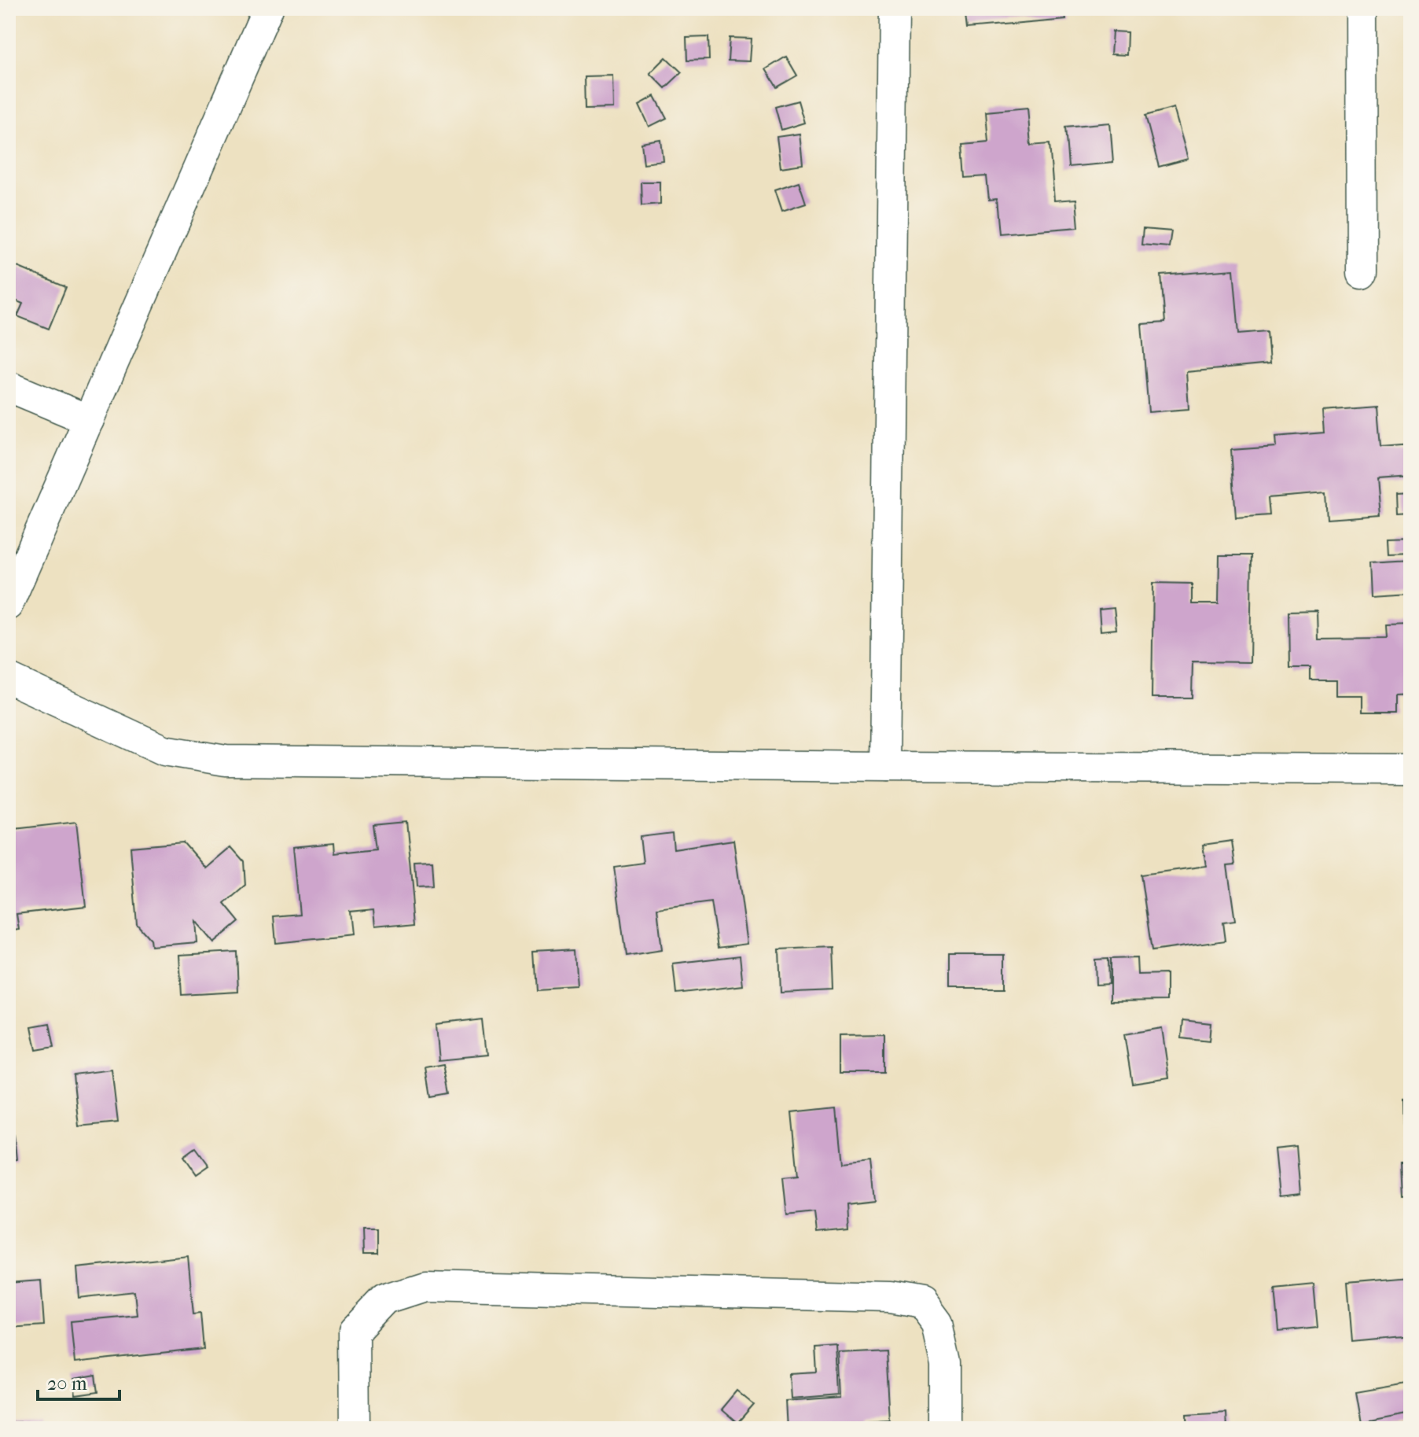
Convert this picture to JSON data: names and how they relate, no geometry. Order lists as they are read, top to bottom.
{
  "scale_bar": "20 m"
}
